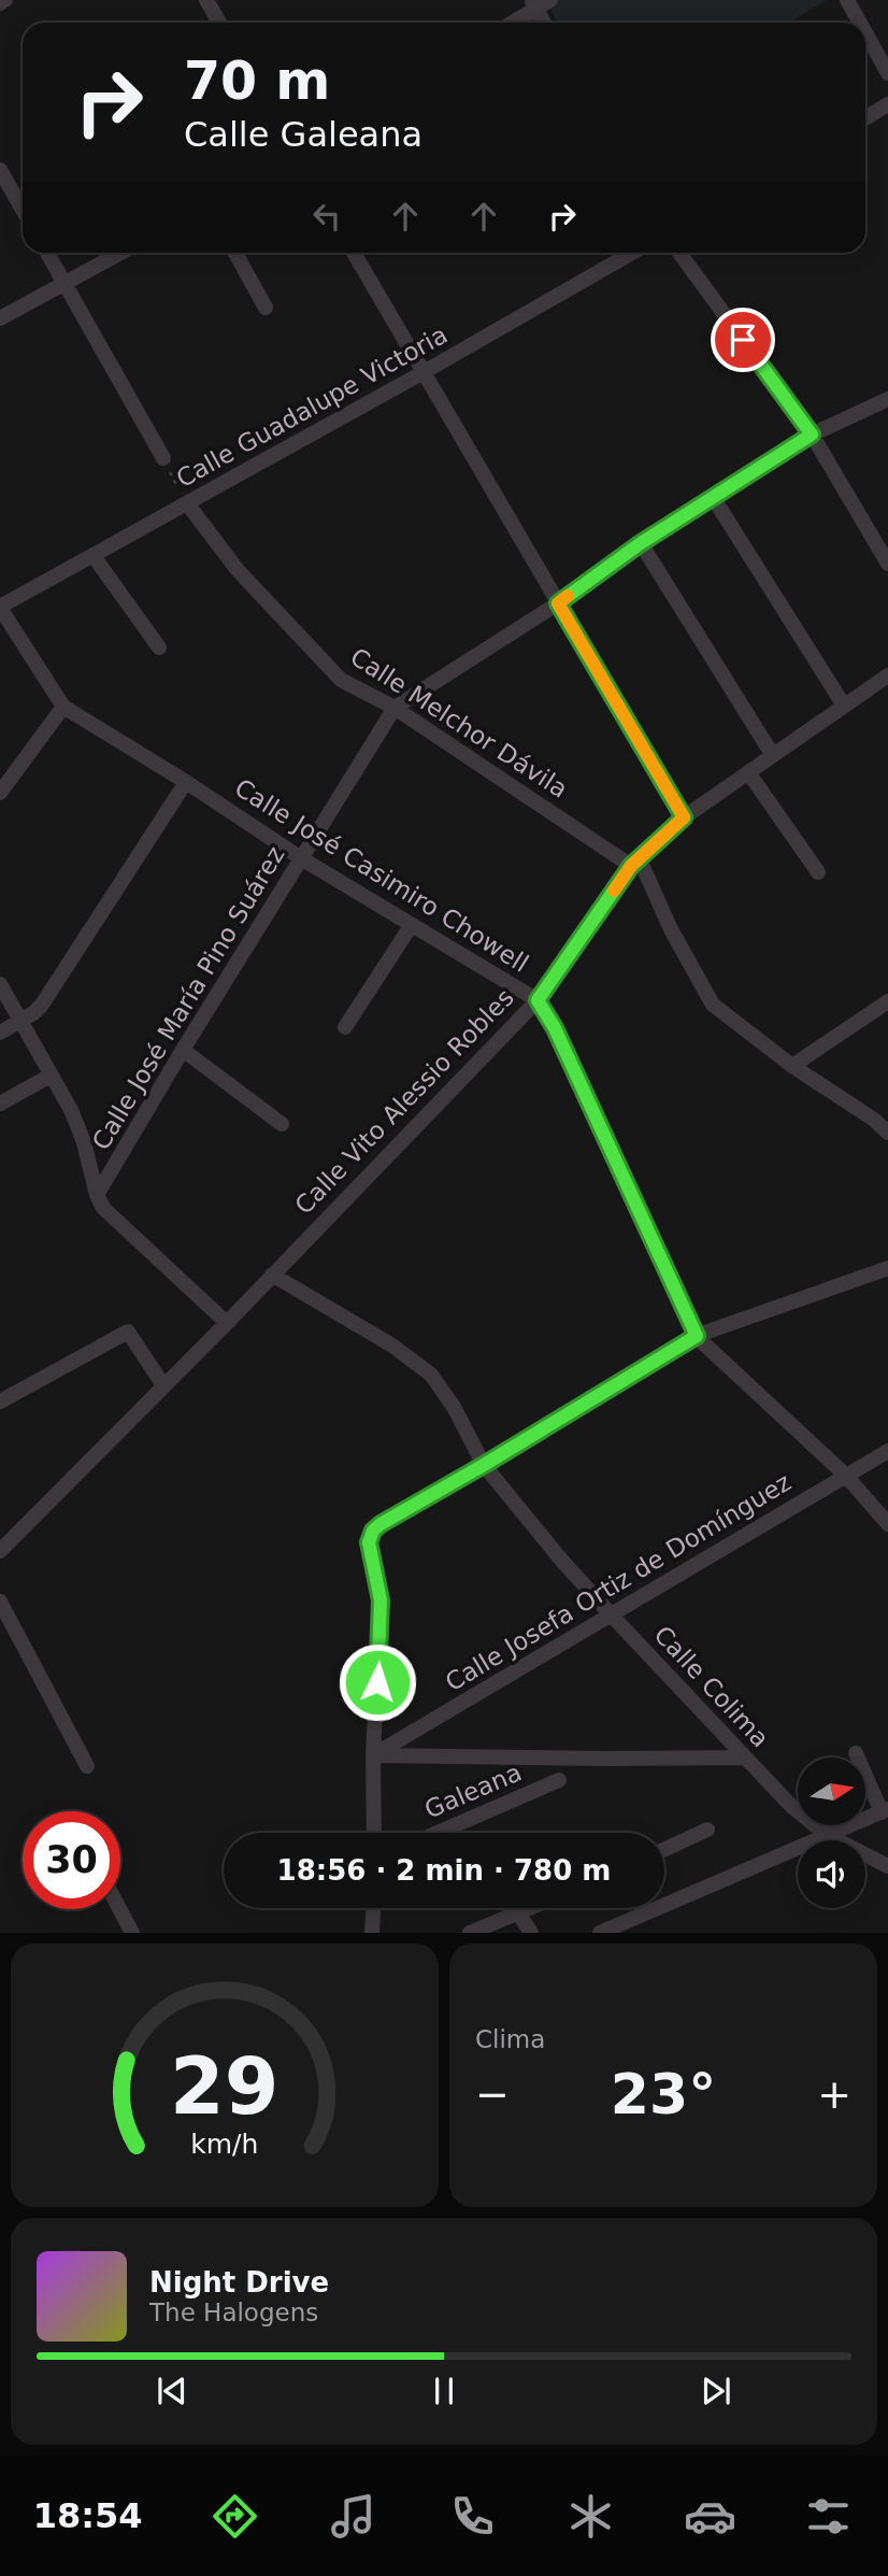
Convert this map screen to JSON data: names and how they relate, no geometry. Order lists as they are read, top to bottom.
{
  "streets": {
    "street": [
      "Calle Guadalupe Victoria",
      "Calle Melchor Dávila",
      "Calle José Casimiro Chowell",
      "Calle José María Pino Suárez",
      "Calle Vito Alessio Robles",
      "Calle Josefa Ortiz de Domínguez",
      "Calle Colima",
      "Galeana"
    ]
  },
  "crossings": [
    ["Calle Guadalupe Victoria", "Calle Melchor Dávila"],
    ["Calle Guadalupe Victoria", "Calle José Casimiro Chowell"],
    ["Calle Melchor Dávila", "Calle José María Pino Suárez"],
    ["Calle Melchor Dávila", "Calle Vito Alessio Robles"],
    ["Calle José Casimiro Chowell", "Calle José María Pino Suárez"],
    ["Calle José Casimiro Chowell", "Calle Vito Alessio Robles"],
    ["Calle José Casimiro Chowell", "Calle Josefa Ortiz de Domínguez"],
    ["Calle Vito Alessio Robles", "Calle Colima"],
    ["Calle Josefa Ortiz de Domínguez", "Calle Colima"]
  ],
  "north": "right",
  "page": {
    "turn": ["70 m", "Calle Galeana"],
    "limit": "30",
    "trip": "18:56 · 2 min · 780 m",
    "tile": "Clima",
    "heat": ["−", "23°", "+"],
    "song": ["Night Drive", "The Halogens"],
    "tabs": "18:54",
    "gauge": ["29", "km/h"]
  }
}
